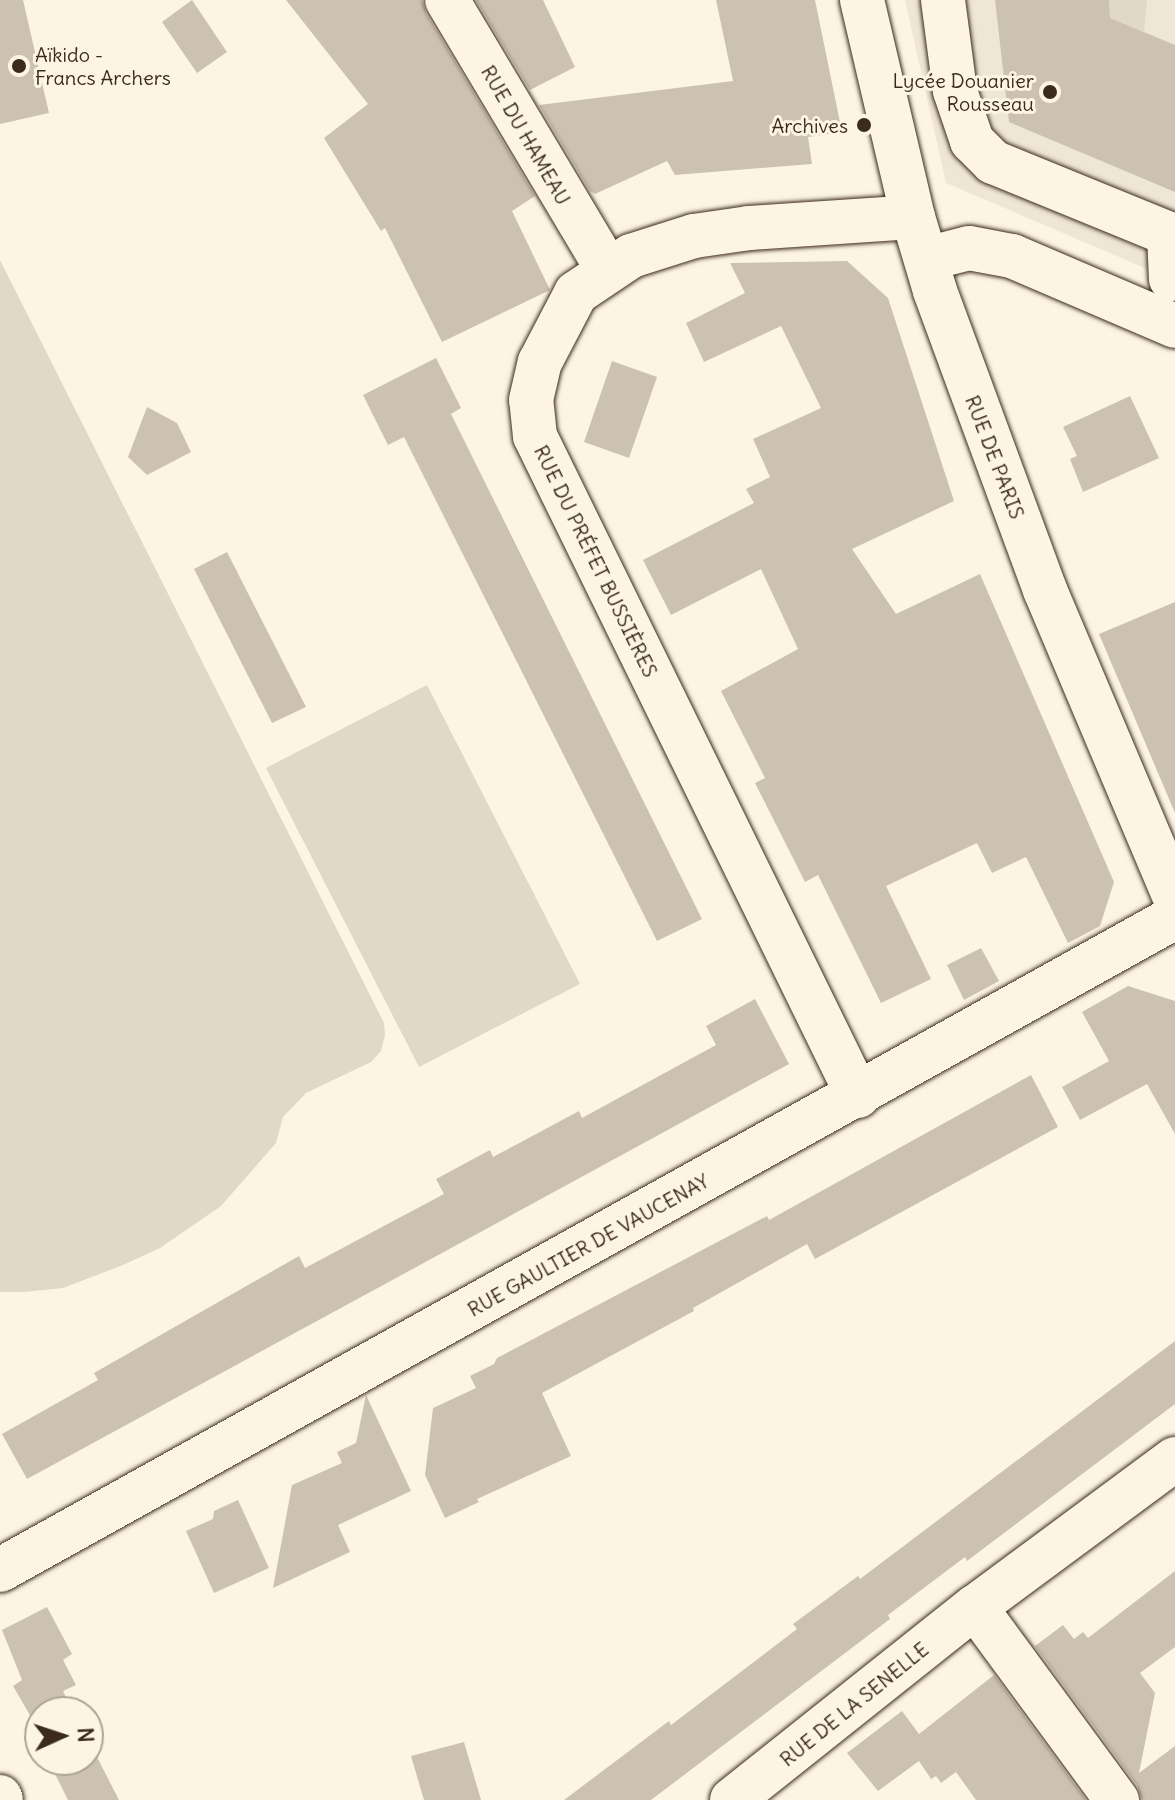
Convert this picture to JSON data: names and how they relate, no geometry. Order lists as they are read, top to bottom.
{
  "streets": {
    "street": [
      "RUE DU HAMEAU",
      "RUE DE PARIS",
      "RUE DU PRÉFET BUSSIÈRES",
      "RUE GAULTIER DE VAUCENAY",
      "RUE DE LA SENELLE"
    ]
  },
  "crossings": [
    ["RUE DU HAMEAU", "RUE DU PRÉFET BUSSIÈRES"],
    ["RUE DE PARIS", "RUE DU PRÉFET BUSSIÈRES"],
    ["RUE DU PRÉFET BUSSIÈRES", "RUE GAULTIER DE VAUCENAY"]
  ],
  "places": ["Aïkido - Francs Archers", "Lycée Douanier Rousseau", "Archives"],
  "north": "right"
}
